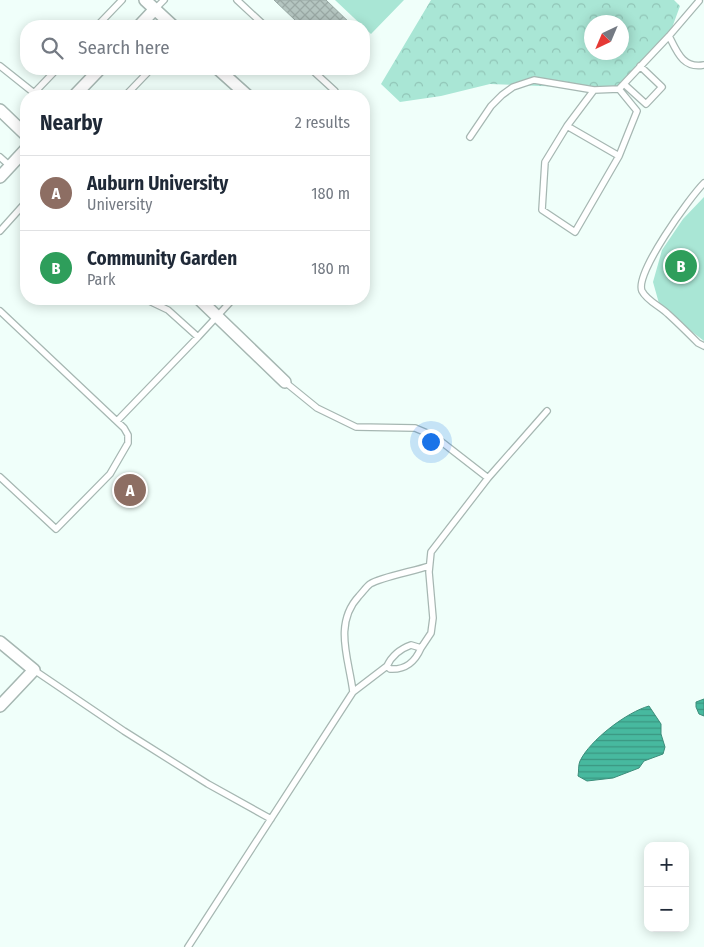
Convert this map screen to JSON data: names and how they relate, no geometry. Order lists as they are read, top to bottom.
{
  "north": "bottom left",
  "page": {
    "search": "Search here",
    "heading": ["Nearby", "2 results"],
    "list": [
      {
        "mark": "A",
        "name": "Auburn University",
        "note": "University",
        "value": "180 m"
      },
      {
        "mark": "B",
        "name": "Community Garden",
        "note": "Park",
        "value": "180 m"
      }
    ],
    "pins": ["B", "A"],
    "map_buttons": ["+", "−"]
  }
}
